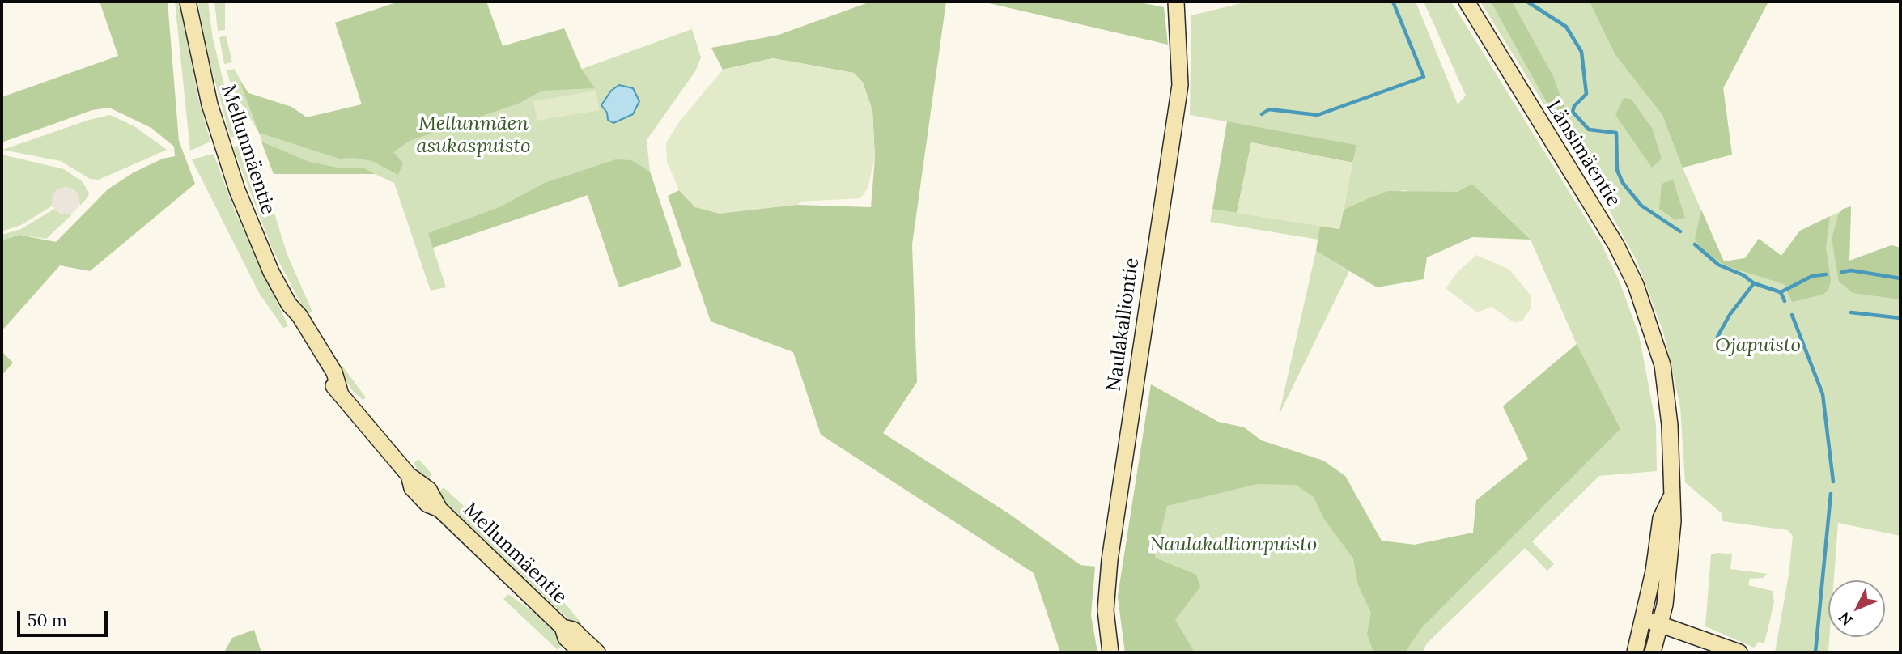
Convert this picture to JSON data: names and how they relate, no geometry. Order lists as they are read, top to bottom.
{
  "streets": {
    "main road": ["Mellunmäentie", "Länsimäentie", "Naulakalliontie"]
  },
  "parks": ["Mellunmäen asukaspuisto", "Ojapuisto", "Naulakallionpuisto"],
  "scale_bar": "50 m",
  "north": "bottom left"
}
